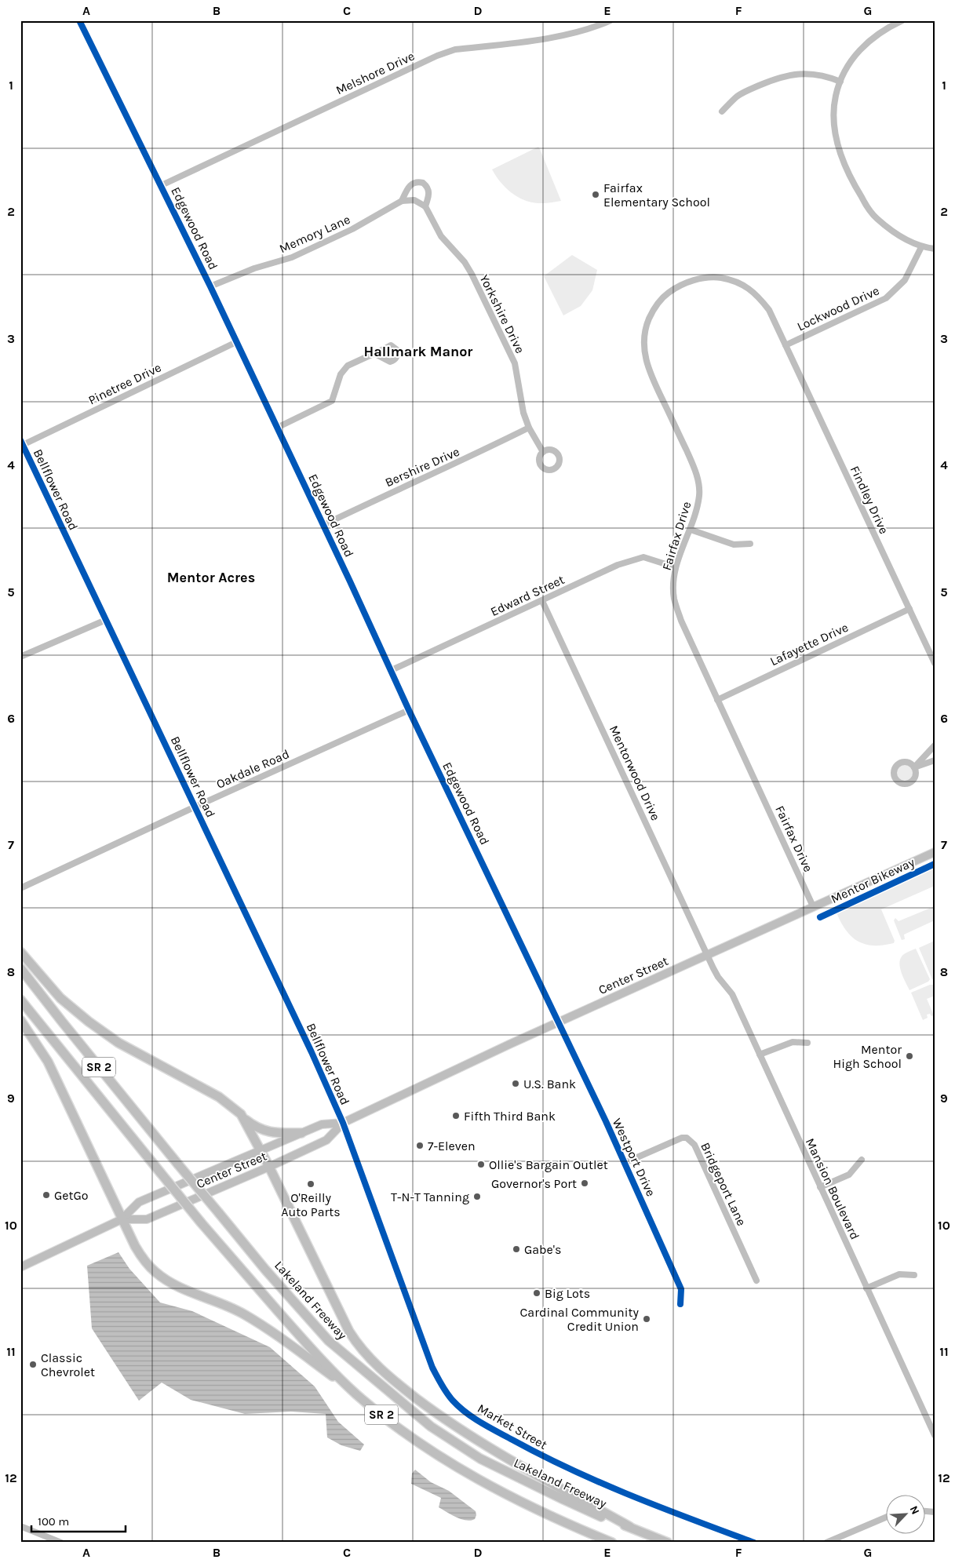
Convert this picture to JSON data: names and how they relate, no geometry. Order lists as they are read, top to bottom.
{
  "streets": {
    "highway": ["SR 2", "Lakeland Freeway"],
    "main road": ["Center Street"],
    "street": [
      "Melshore Drive",
      "Edgewood Road",
      "Memory Lane",
      "Lockwood Drive",
      "Yorkshire Drive",
      "Pinetree Drive",
      "Bershire Drive",
      "Bellflower Road",
      "Findley Drive",
      "Fairfax Drive",
      "Edward Street",
      "Lafayette Drive",
      "Oakdale Road",
      "Mentorwood Drive",
      "Westport Drive",
      "Bridgeport Lane",
      "Mansion Boulevard",
      "Market Street"
    ],
    "cycle path": ["Mentor Bikeway"]
  },
  "crossings": [
    ["Melshore Drive", "Edgewood Road"],
    ["Edgewood Road", "Memory Lane"],
    ["Edgewood Road", "Pinetree Drive"],
    ["Edgewood Road", "Bershire Drive"],
    ["Edgewood Road", "Edward Street"],
    ["Edgewood Road", "Oakdale Road"],
    ["Edgewood Road", "Center Street"],
    ["Edgewood Road", "Westport Drive"],
    ["Memory Lane", "Yorkshire Drive"],
    ["Lockwood Drive", "Findley Drive"],
    ["Lockwood Drive", "Fairfax Drive"],
    ["Yorkshire Drive", "Bershire Drive"],
    ["Pinetree Drive", "Bellflower Road"],
    ["Bellflower Road", "Oakdale Road"],
    ["Bellflower Road", "Center Street"],
    ["Bellflower Road", "Market Street"],
    ["Findley Drive", "Fairfax Drive"],
    ["Findley Drive", "Lafayette Drive"],
    ["Fairfax Drive", "Edward Street"],
    ["Fairfax Drive", "Lafayette Drive"],
    ["Fairfax Drive", "Center Street"],
    ["Edward Street", "Mentorwood Drive"],
    ["Mentorwood Drive", "Center Street"],
    ["Mentorwood Drive", "Mansion Boulevard"],
    ["Center Street", "Westport Drive"],
    ["Center Street", "Mansion Boulevard"],
    ["Center Street", "Market Street"],
    ["Westport Drive", "Bridgeport Lane"]
  ],
  "districts": ["Hallmark Manor", "Mentor Acres"],
  "places": [
    "Fairfax Elementary School",
    "Mentor High School",
    "U.S. Bank",
    "Fifth Third Bank",
    "7-Eleven",
    "Ollie's Bargain Outlet",
    "Governor's Port",
    "O'Reilly Auto Parts",
    "GetGo",
    "T-N-T Tanning",
    "Gabe's",
    "Big Lots",
    "Cardinal Community Credit Union",
    "Classic Chevrolet"
  ],
  "scale_bar": "100 m",
  "north": "top right",
  "grid": {
    "columns": [
      "A",
      "B",
      "C",
      "D",
      "E",
      "F",
      "G"
    ],
    "rows": [
      "1",
      "2",
      "3",
      "4",
      "5",
      "6",
      "7",
      "8",
      "9",
      "10",
      "11",
      "12"
    ]
  }
}
